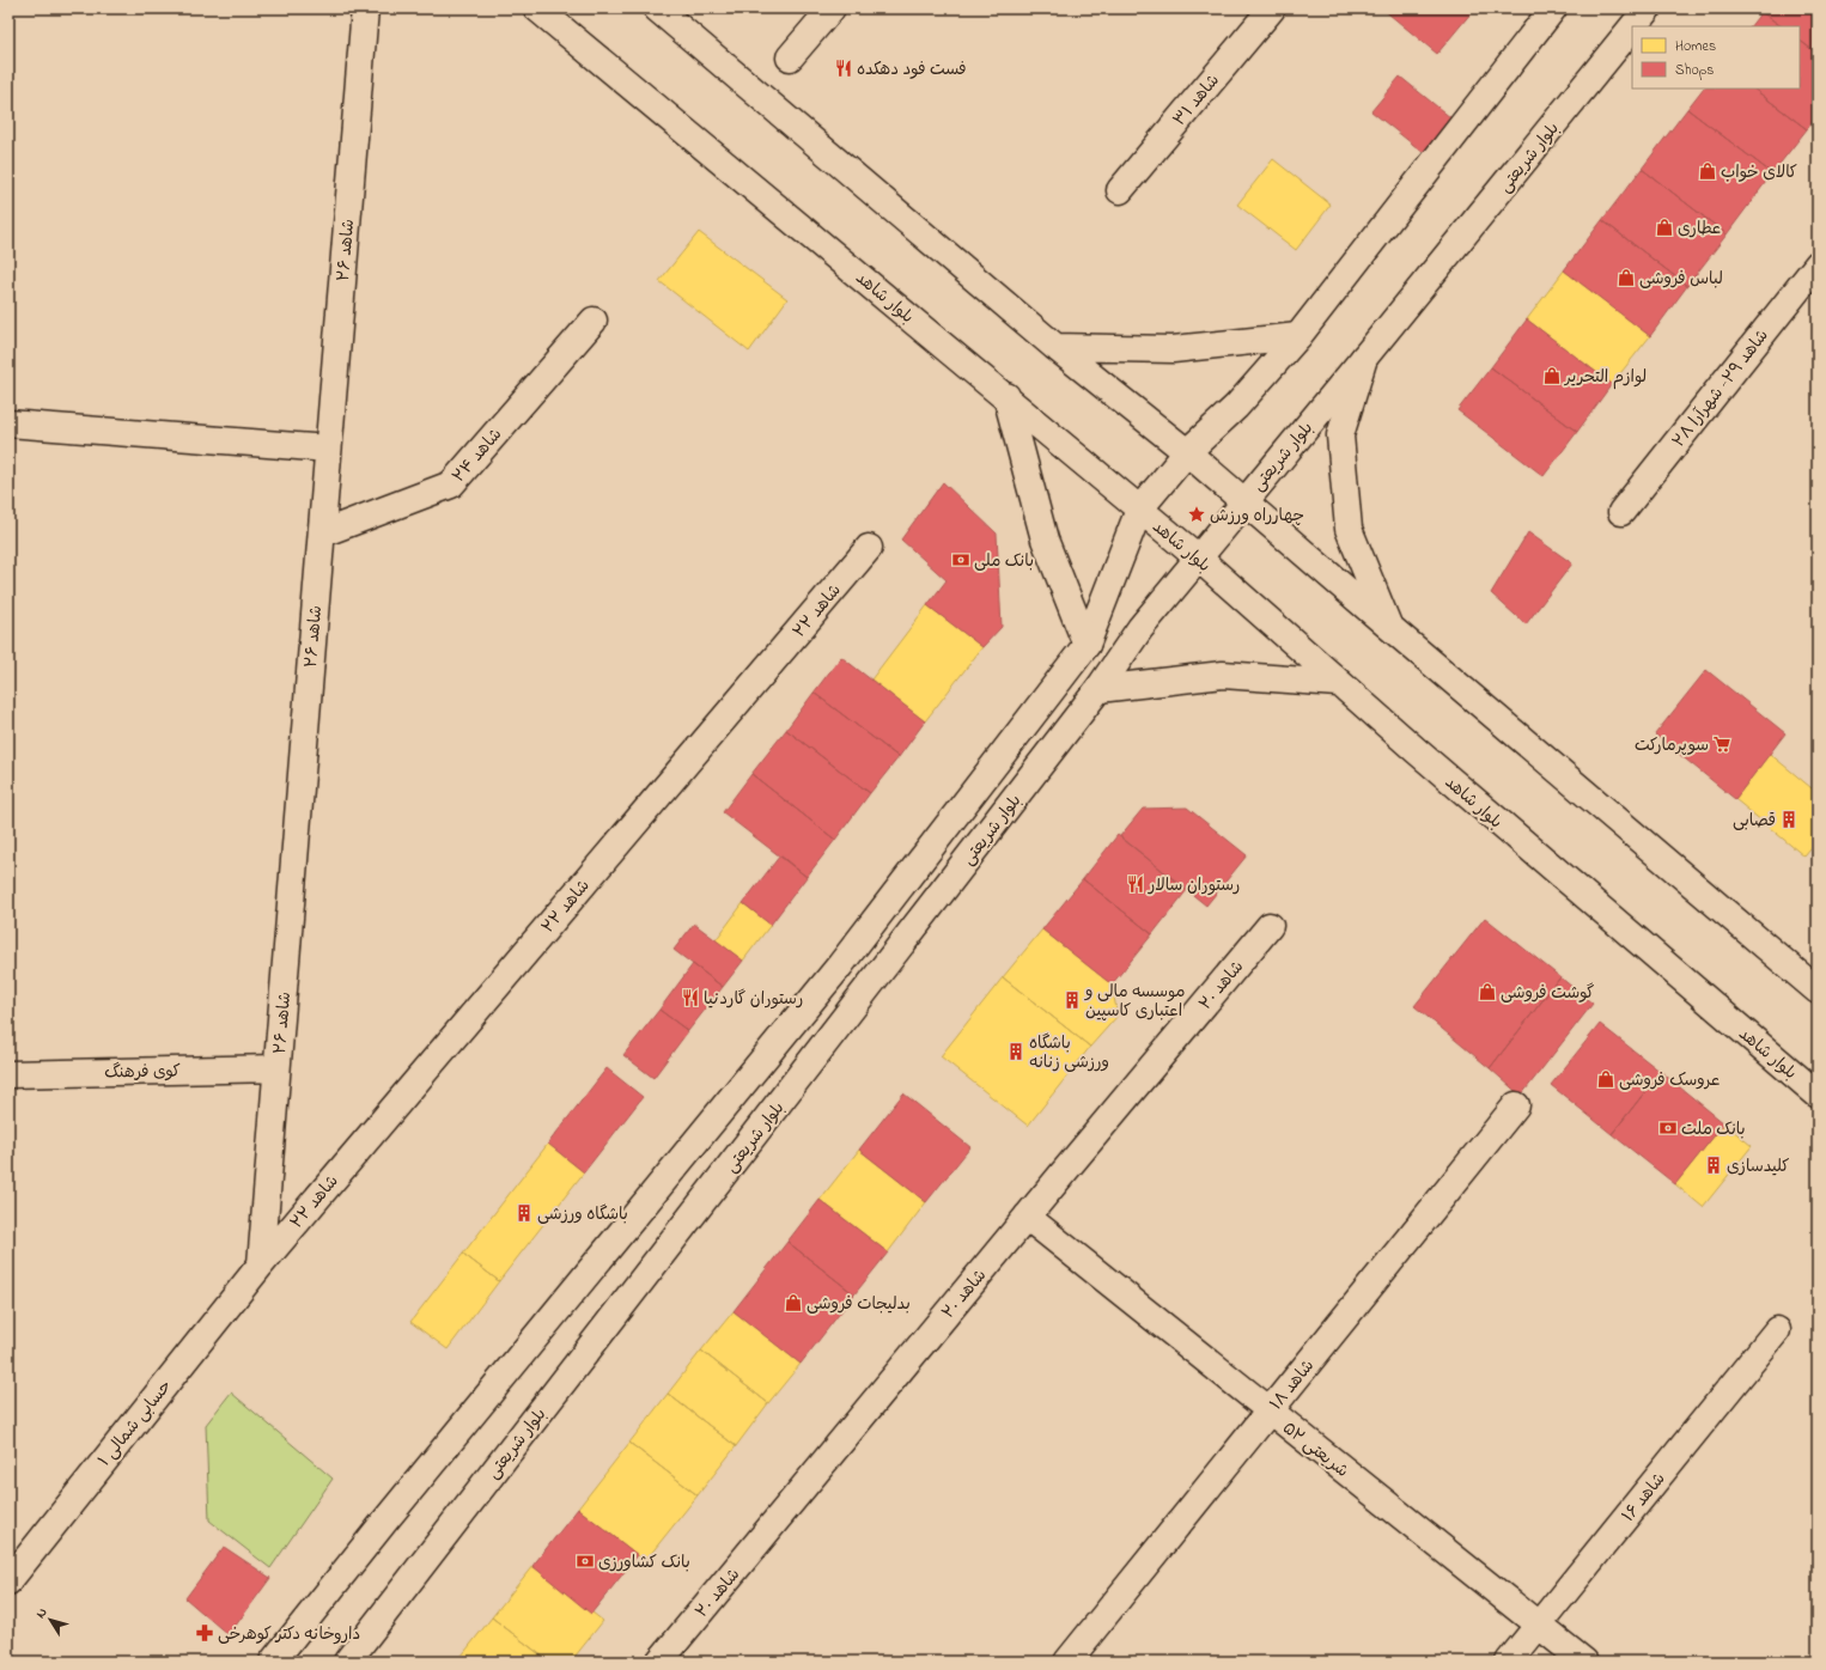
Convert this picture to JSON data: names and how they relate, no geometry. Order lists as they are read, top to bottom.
{
  "streets": {
    "main road": [
      "شاهد ۳۱",
      "بلوار شریعتی",
      "شاهد ۲۶",
      "بلوار شاهد",
      "شاهد ۲۹- شهرآرا ۲۸",
      "شاهد ۲۴",
      "شاهد ۲۲",
      "شاهد ۲۰",
      "کوی فرهنگ",
      "شاهد ۱۸",
      "حسابی شمالی ۱",
      "شریعتی ۵۲",
      "شاهد ۱۶"
    ]
  },
  "crossings": [
    ["بلوار شریعتی", "بلوار شاهد"],
    ["شاهد ۲۶", "شاهد ۲۴"],
    ["شاهد ۲۶", "شاهد ۲۲"],
    ["شاهد ۲۶", "کوی فرهنگ"],
    ["شاهد ۲۶", "حسابی شمالی ۱"],
    ["شاهد ۲۲", "حسابی شمالی ۱"],
    ["شاهد ۲۰", "شریعتی ۵۲"],
    ["شاهد ۱۸", "شریعتی ۵۲"],
    ["شریعتی ۵۲", "شاهد ۱۶"]
  ],
  "places": {
    "restaurant": ["فست فود دهکده", "رستوران سالار", "رستوران گاردنیا"],
    "shop": [
      "کالای خواب",
      "عطاری",
      "لباس فروشی",
      "لوازم التحریر",
      "گوشت فروشی",
      "عروسک فروشی",
      "بدلیجات فروشی"
    ],
    "place": ["چهارراه ورزش"],
    "bank": ["بانک ملی", "بانک ملت", "بانک کشاورزی"],
    "supermarket": ["سوپرمارکت"],
    "building": [
      "قصابی",
      "موسسه مالی و اعتباری کاسپین",
      "باشگاه ورزشی زنانه",
      "کلیدسازی",
      "باشگاه ورزشی"
    ],
    "pharmacy": ["داروخانه دکتر کوهرخی"]
  },
  "legend": ["Homes", "Shops"],
  "north": "top left"
}
